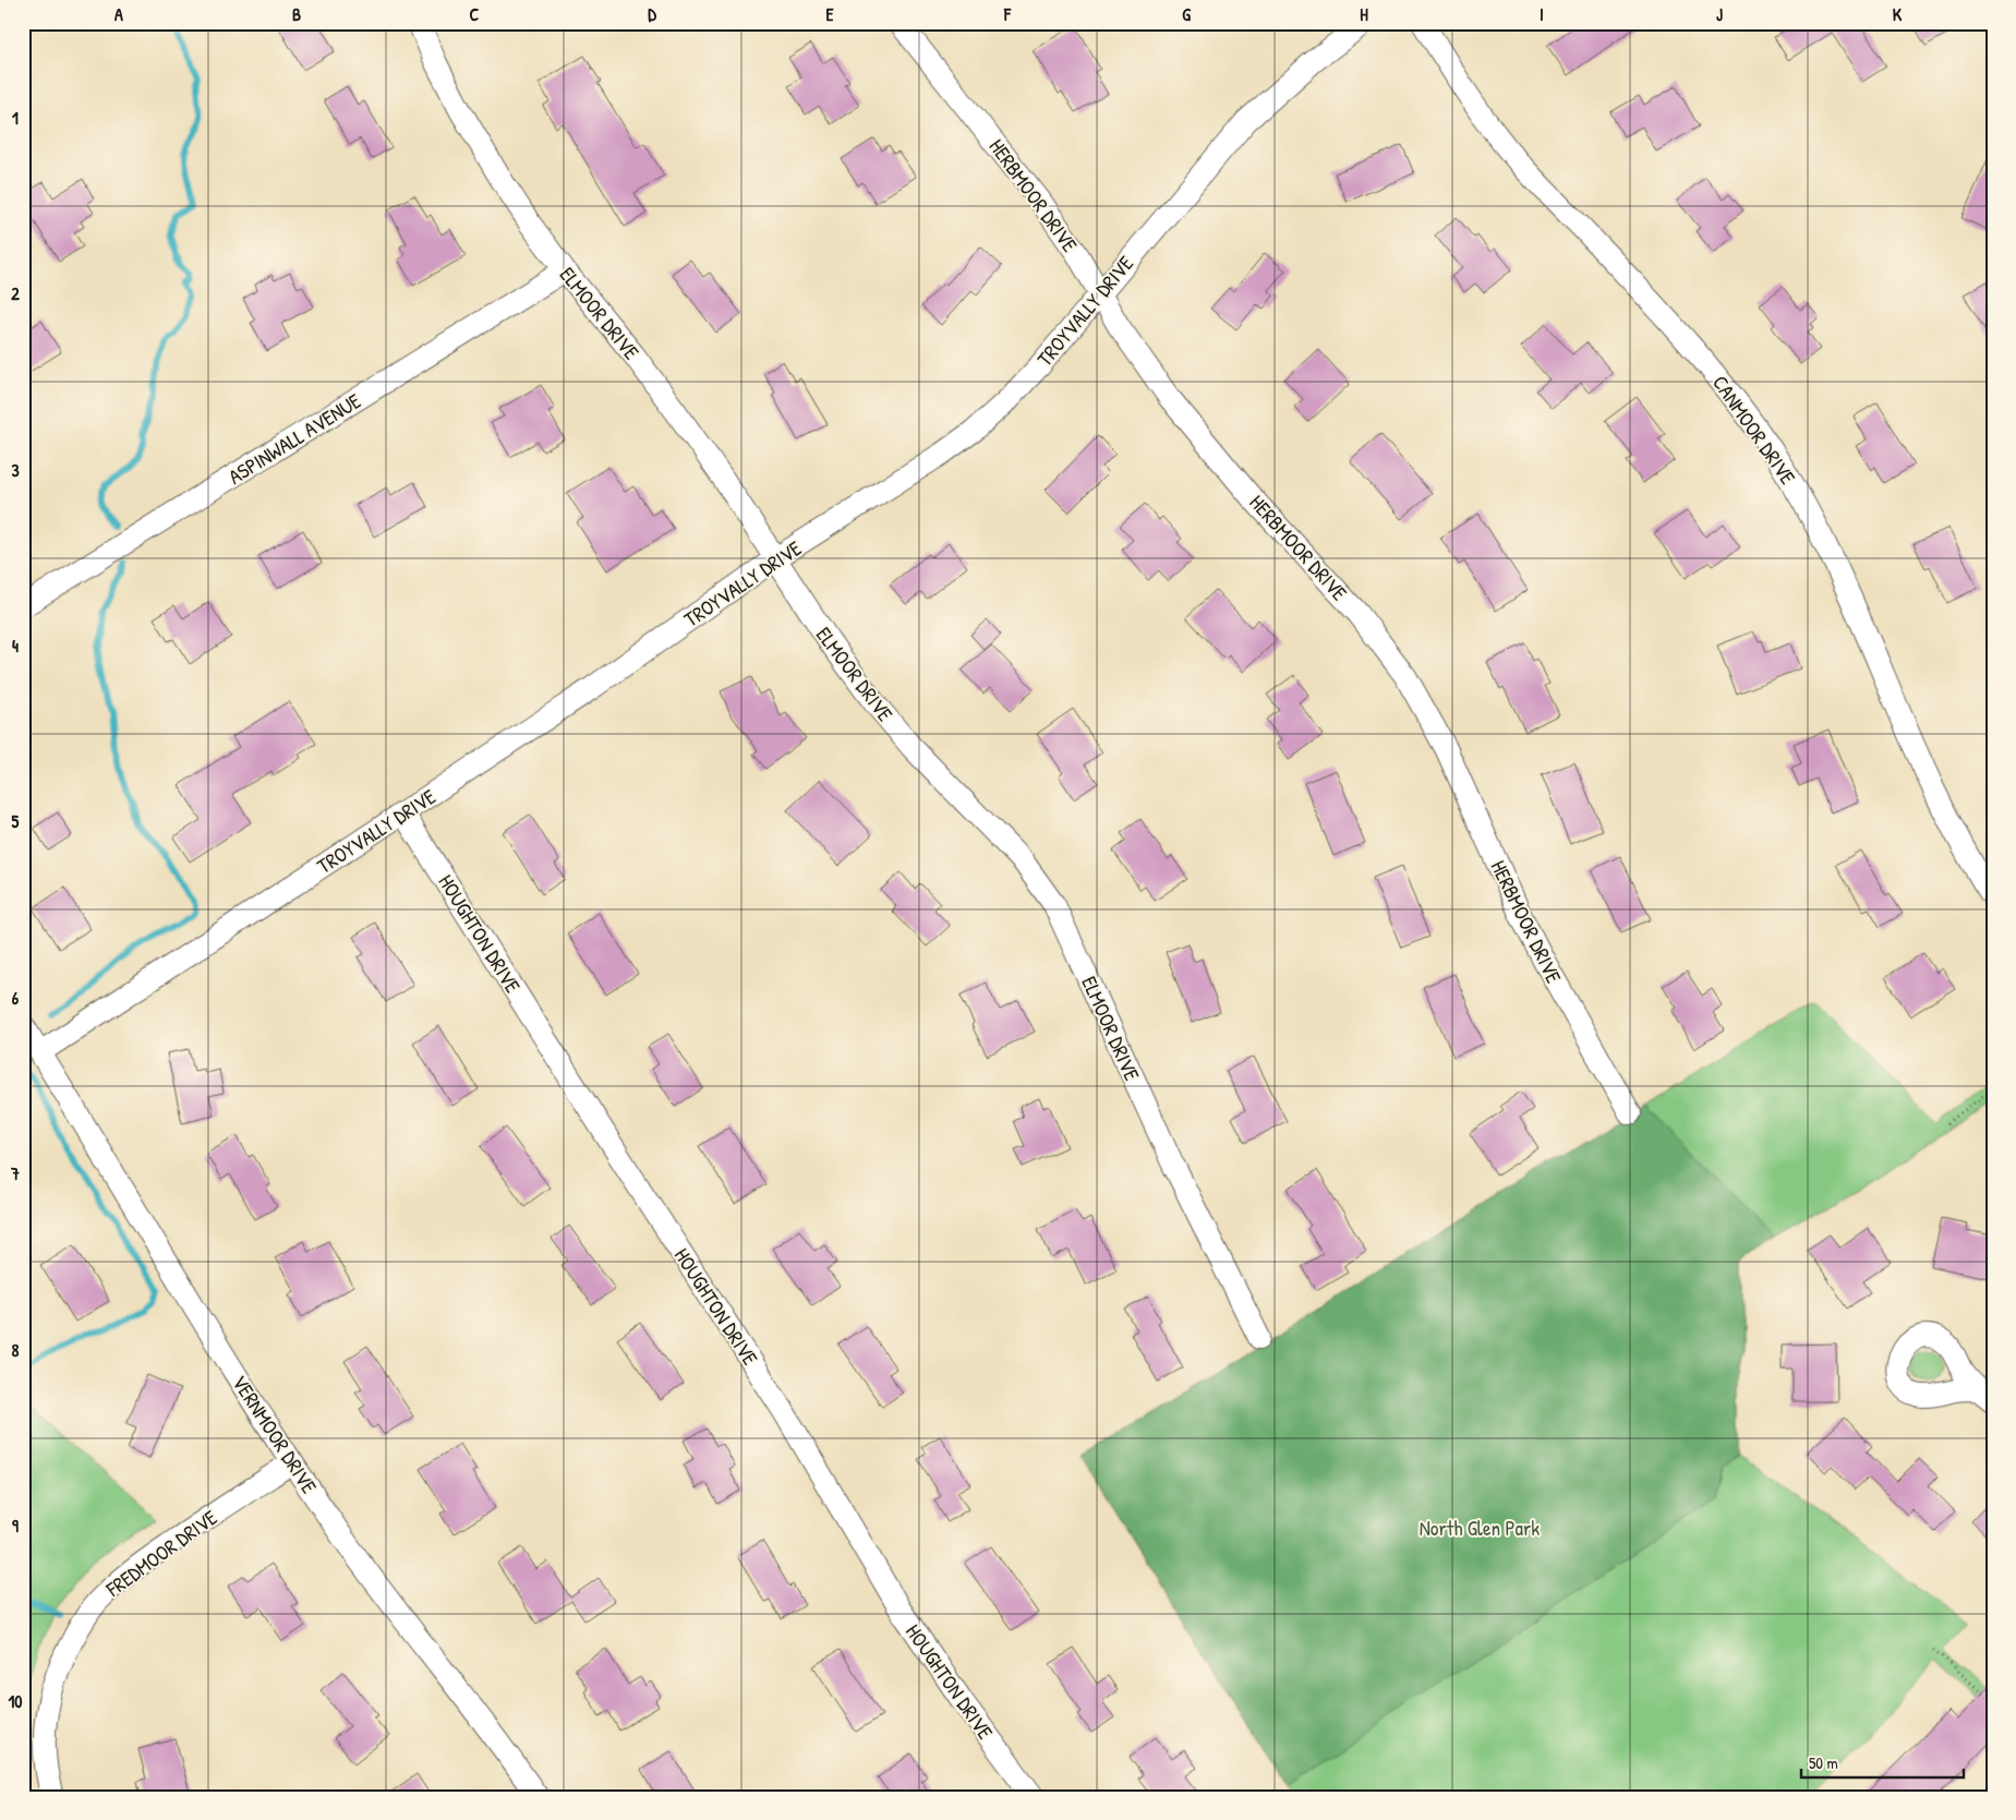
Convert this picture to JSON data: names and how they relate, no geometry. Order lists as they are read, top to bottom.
{
  "streets": {
    "street": [
      "HERBMOOR DRIVE",
      "TROYVALLY DRIVE",
      "ELMOOR DRIVE",
      "CANMOOR DRIVE",
      "ASPINWALL AVENUE",
      "HOUGHTON DRIVE",
      "VERNMOOR DRIVE",
      "FREDMOOR DRIVE"
    ]
  },
  "crossings": [
    ["HERBMOOR DRIVE", "TROYVALLY DRIVE"],
    ["TROYVALLY DRIVE", "ELMOOR DRIVE"],
    ["TROYVALLY DRIVE", "HOUGHTON DRIVE"],
    ["TROYVALLY DRIVE", "VERNMOOR DRIVE"],
    ["ELMOOR DRIVE", "ASPINWALL AVENUE"],
    ["VERNMOOR DRIVE", "FREDMOOR DRIVE"]
  ],
  "parks": ["North Glen Park"],
  "scale_bar": "50 m",
  "grid": {
    "columns": [
      "A",
      "B",
      "C",
      "D",
      "E",
      "F",
      "G",
      "H",
      "I",
      "J",
      "K"
    ],
    "rows": [
      "1",
      "2",
      "3",
      "4",
      "5",
      "6",
      "7",
      "8",
      "9",
      "10"
    ]
  }
}
